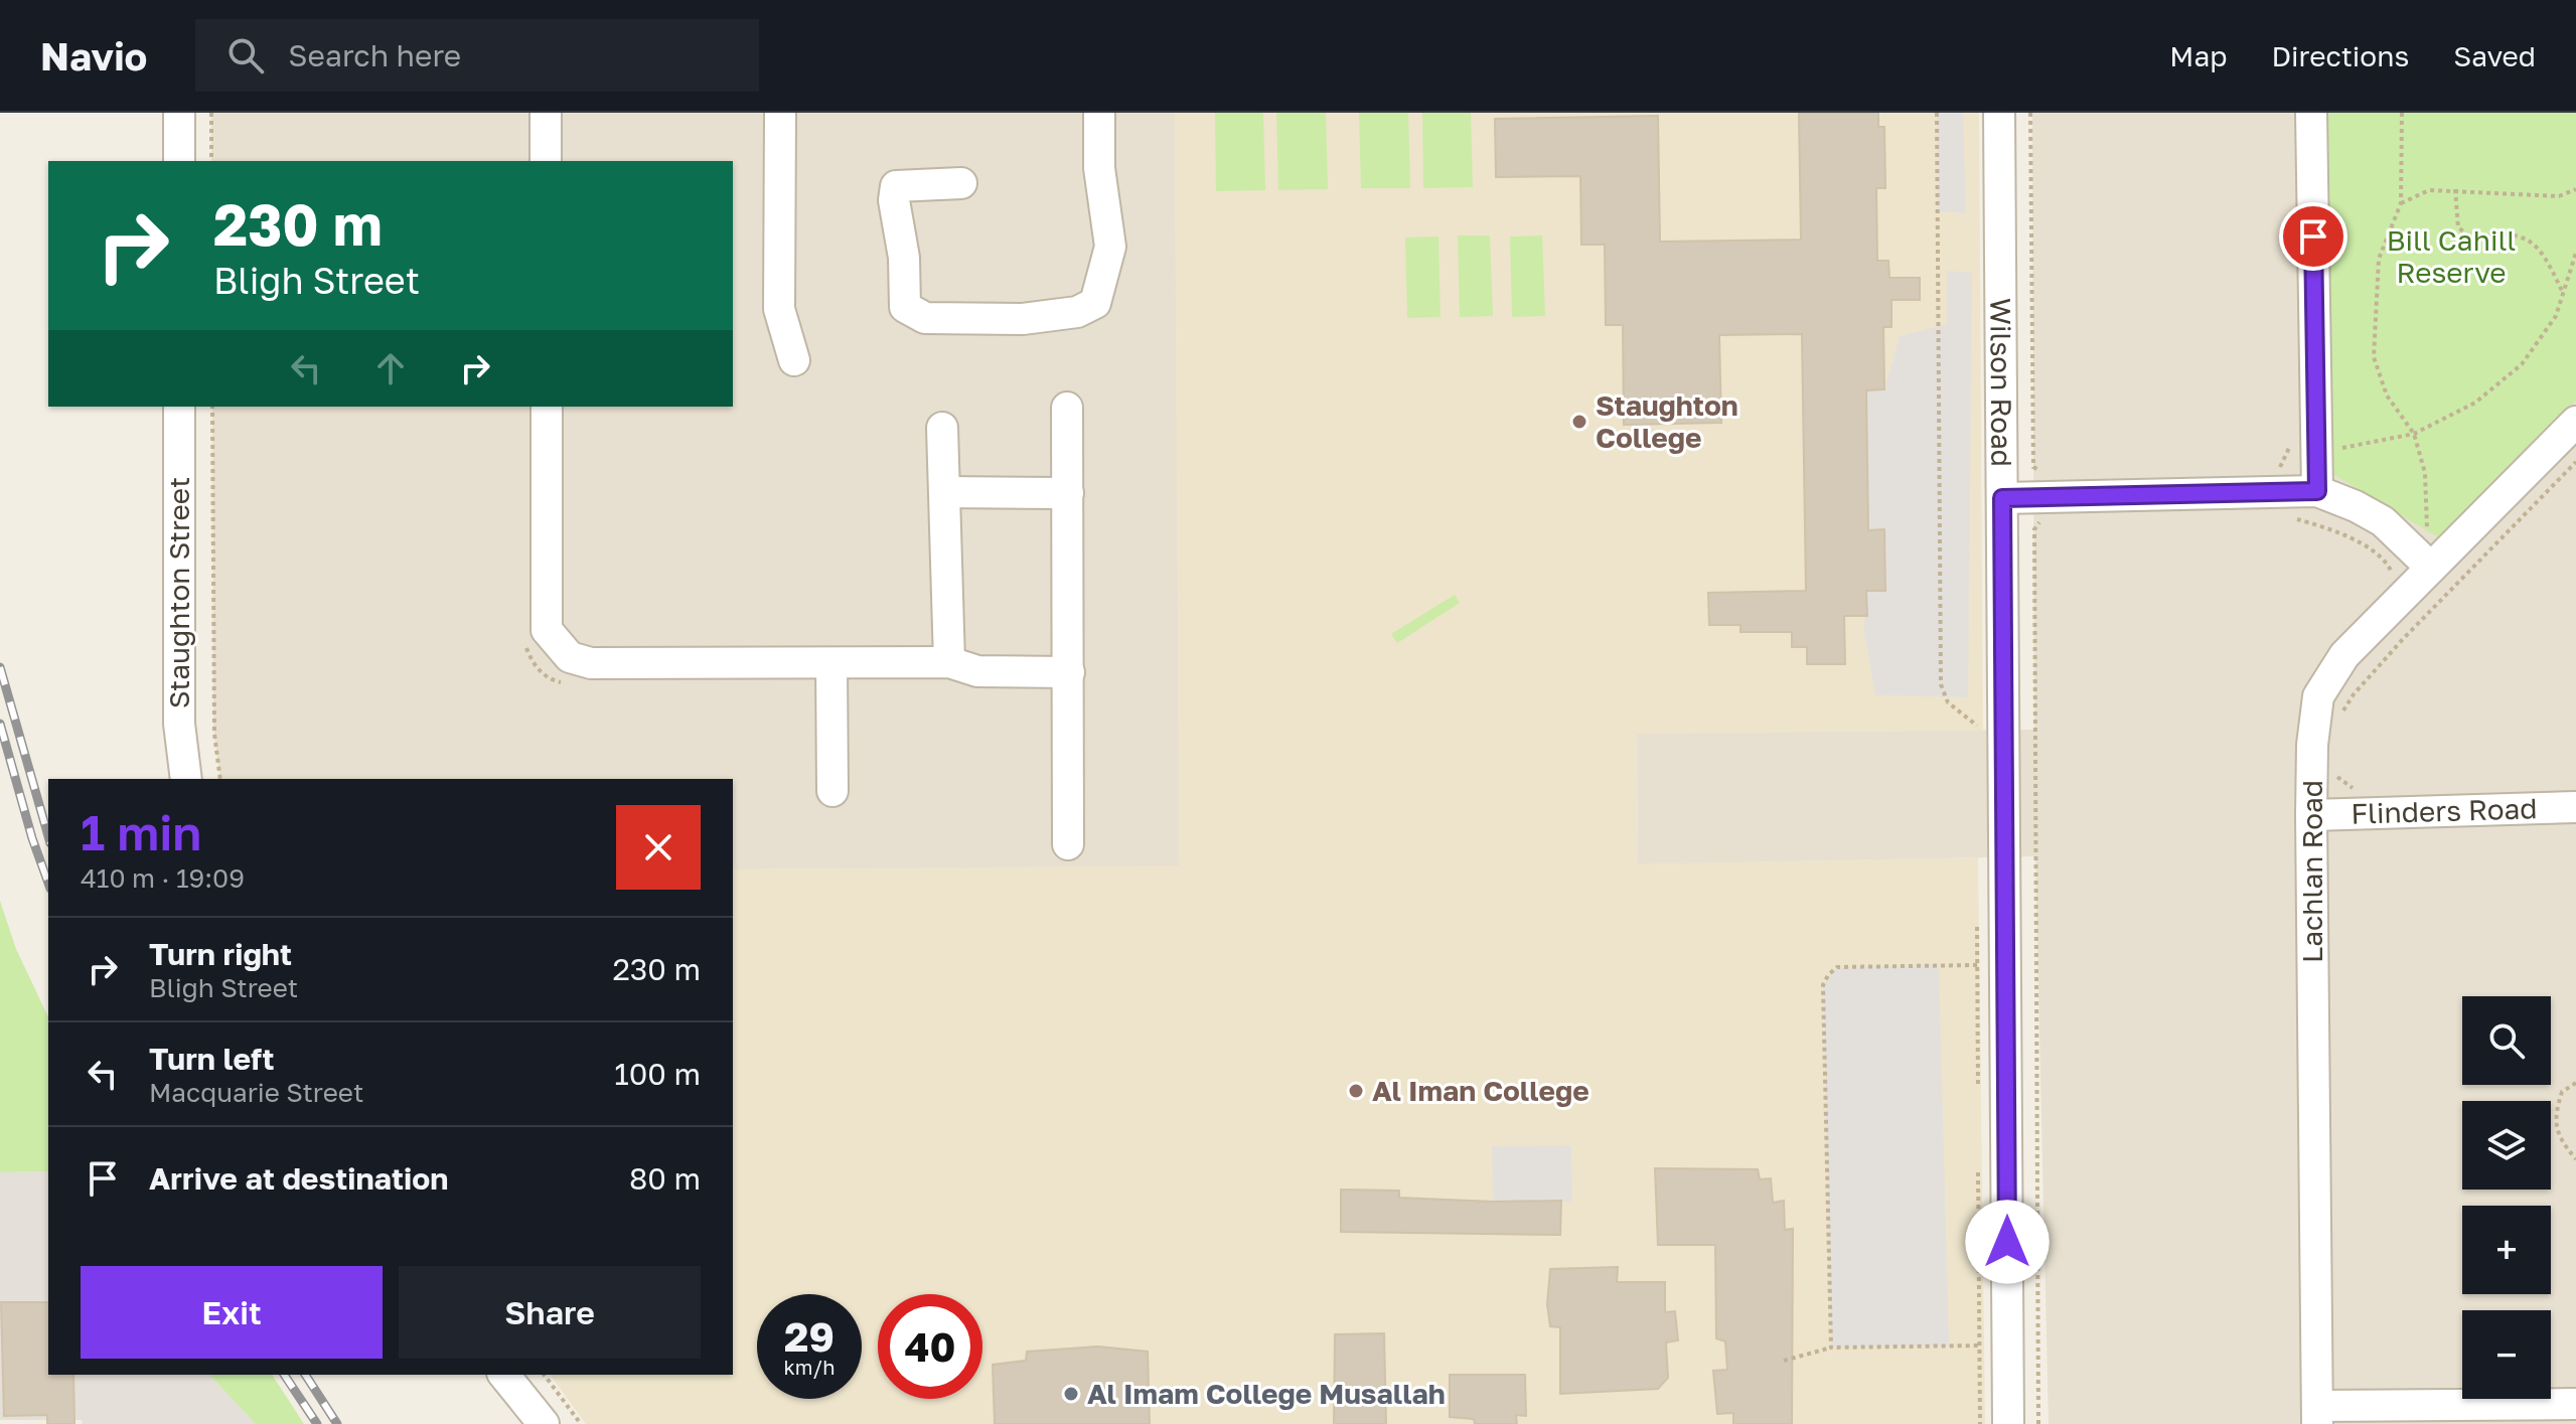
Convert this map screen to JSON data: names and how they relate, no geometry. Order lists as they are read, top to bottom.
{
  "streets": {
    "street": [
      "Wilson Road",
      "Staughton Street",
      "Flinders Road",
      "Lachlan Road"
    ]
  },
  "crossings": [
    ["Flinders Road", "Lachlan Road"]
  ],
  "parks": ["Bill Cahill Reserve"],
  "places": ["Staughton College", "Al Iman College", "Al Imam College Musallah"],
  "page": {
    "header": "Navio",
    "search": "Search here",
    "nav": ["Map", "Directions", "Saved"],
    "turn": ["230 m", "Bligh Street"],
    "heading": ["1 min", "410 m · 19:09"],
    "list": [
      {
        "name": "Turn right",
        "note": "Bligh Street",
        "value": "230 m"
      },
      {
        "name": "Turn left",
        "note": "Macquarie Street",
        "value": "100 m"
      },
      {
        "name": "Arrive at destination",
        "value": "80 m"
      }
    ],
    "map_buttons": ["+", "−"],
    "buttons": ["Exit", "Share"],
    "speed": "29 km/h",
    "limit": "40"
  }
}
